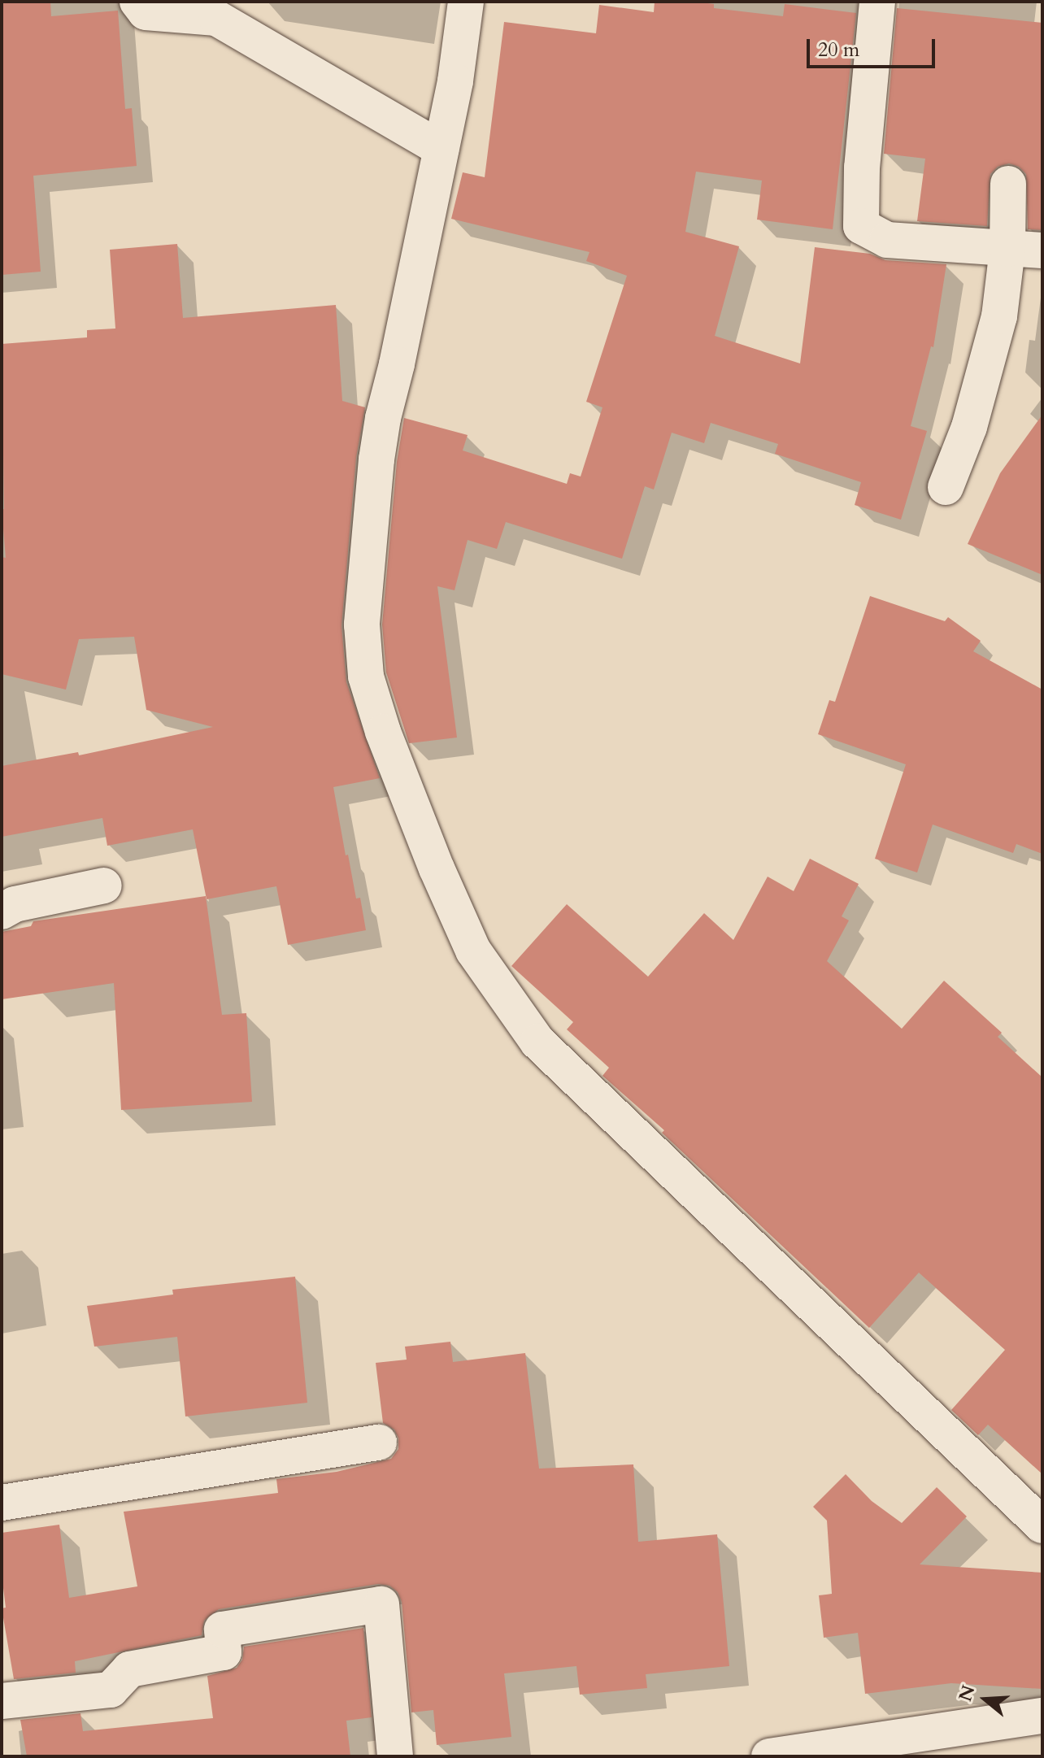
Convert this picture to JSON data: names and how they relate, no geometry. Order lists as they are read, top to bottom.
{
  "scale_bar": "20 m",
  "north": "left"
}
